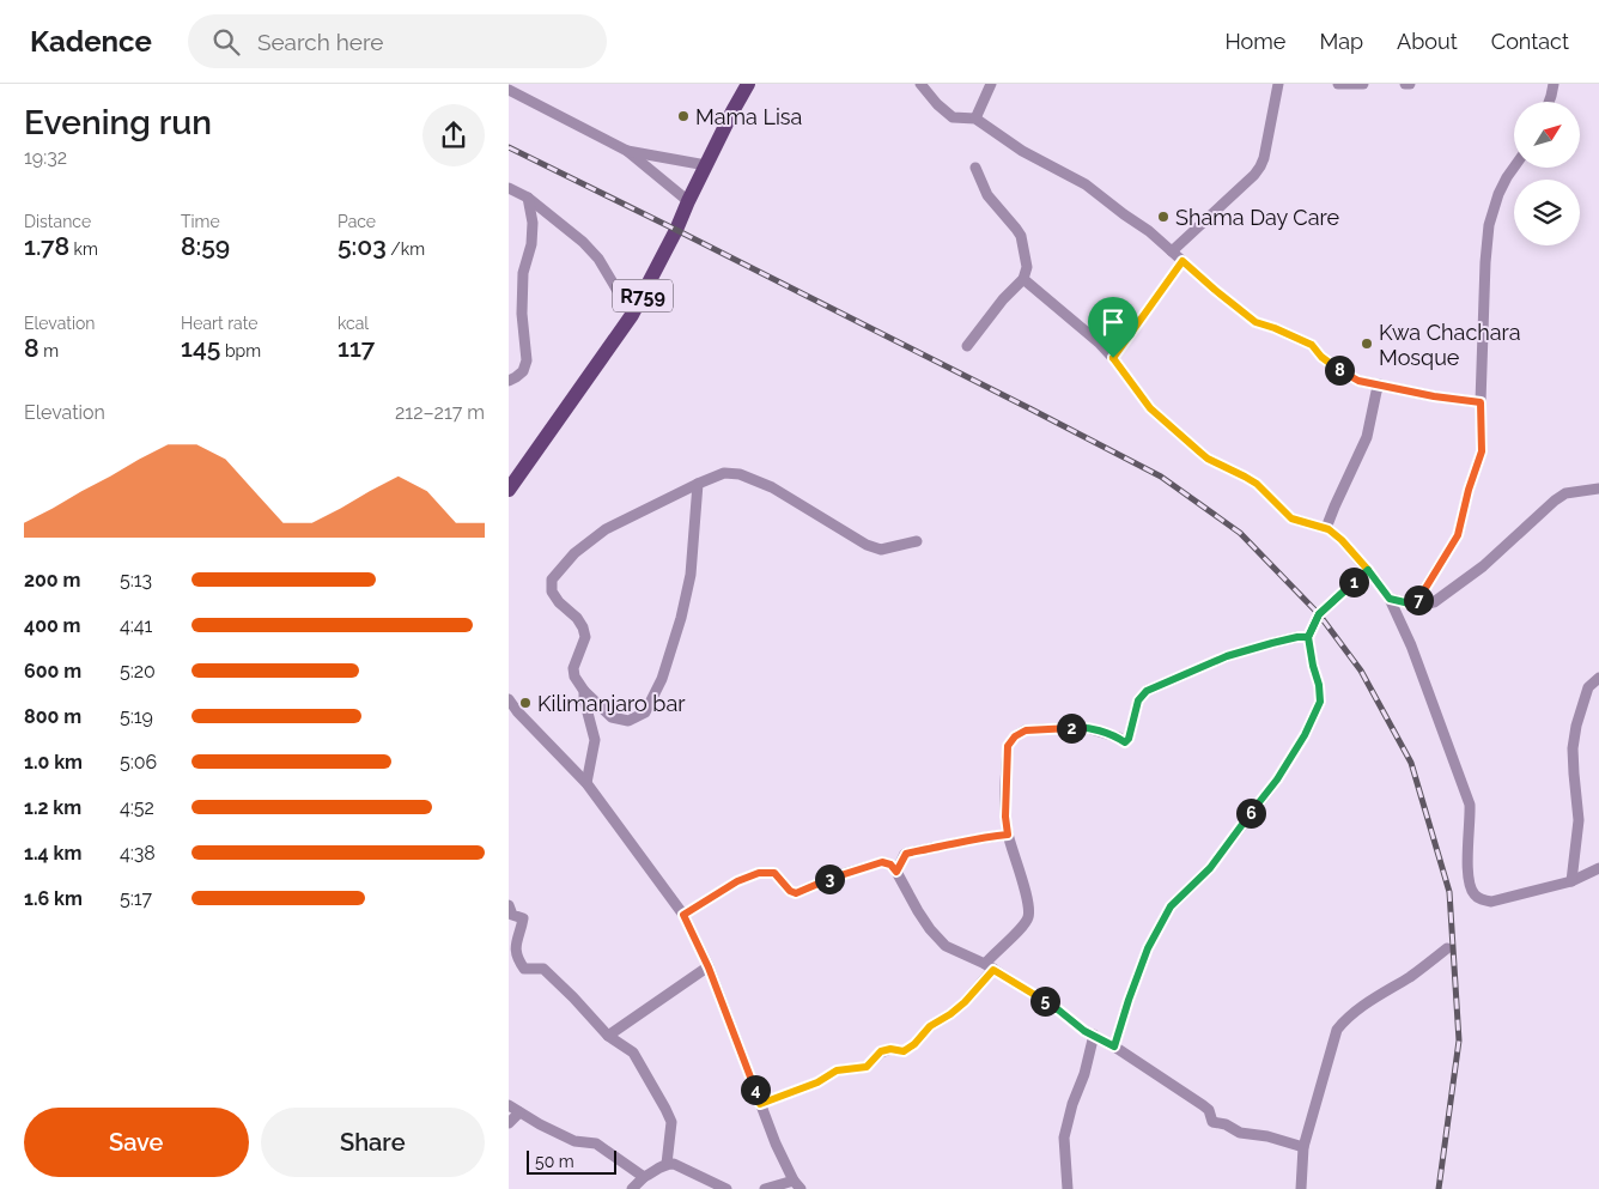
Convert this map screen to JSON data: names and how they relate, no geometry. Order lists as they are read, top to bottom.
{
  "streets": {
    "main road": ["R759"]
  },
  "places": [
    "Mama Lisa",
    "Shama Day Care",
    "Kwa Chachara Mosque",
    "Kilimanjaro bar"
  ],
  "scale_bar": "50 m",
  "north": "top right",
  "page": {
    "header": "Kadence",
    "search": "Search here",
    "nav": [
      "Home",
      "Map",
      "About",
      "Contact"
    ],
    "heading": ["Evening run", "19:32"],
    "stats": [
      ["Distance", "1.78 km"],
      ["Time", "8:59"],
      ["Pace", "5:03 /km"],
      ["Elevation", "8 m"],
      ["Heart rate", "145 bpm"],
      ["kcal", "117"]
    ],
    "pins": [
      "8",
      "1",
      "7",
      "2",
      "6",
      "3",
      "5",
      "4"
    ],
    "chart": ["Elevation", "212–217 m"],
    "list": [
      {
        "name": "200 m",
        "note": "5:13"
      },
      {
        "name": "400 m",
        "note": "4:41"
      },
      {
        "name": "600 m",
        "note": "5:20"
      },
      {
        "name": "800 m",
        "note": "5:19"
      },
      {
        "name": "1.0 km",
        "note": "5:06"
      },
      {
        "name": "1.2 km",
        "note": "4:52"
      },
      {
        "name": "1.4 km",
        "note": "4:38"
      },
      {
        "name": "1.6 km",
        "note": "5:17"
      }
    ],
    "buttons": ["Save", "Share"],
    "scale": "50 m"
  }
}
